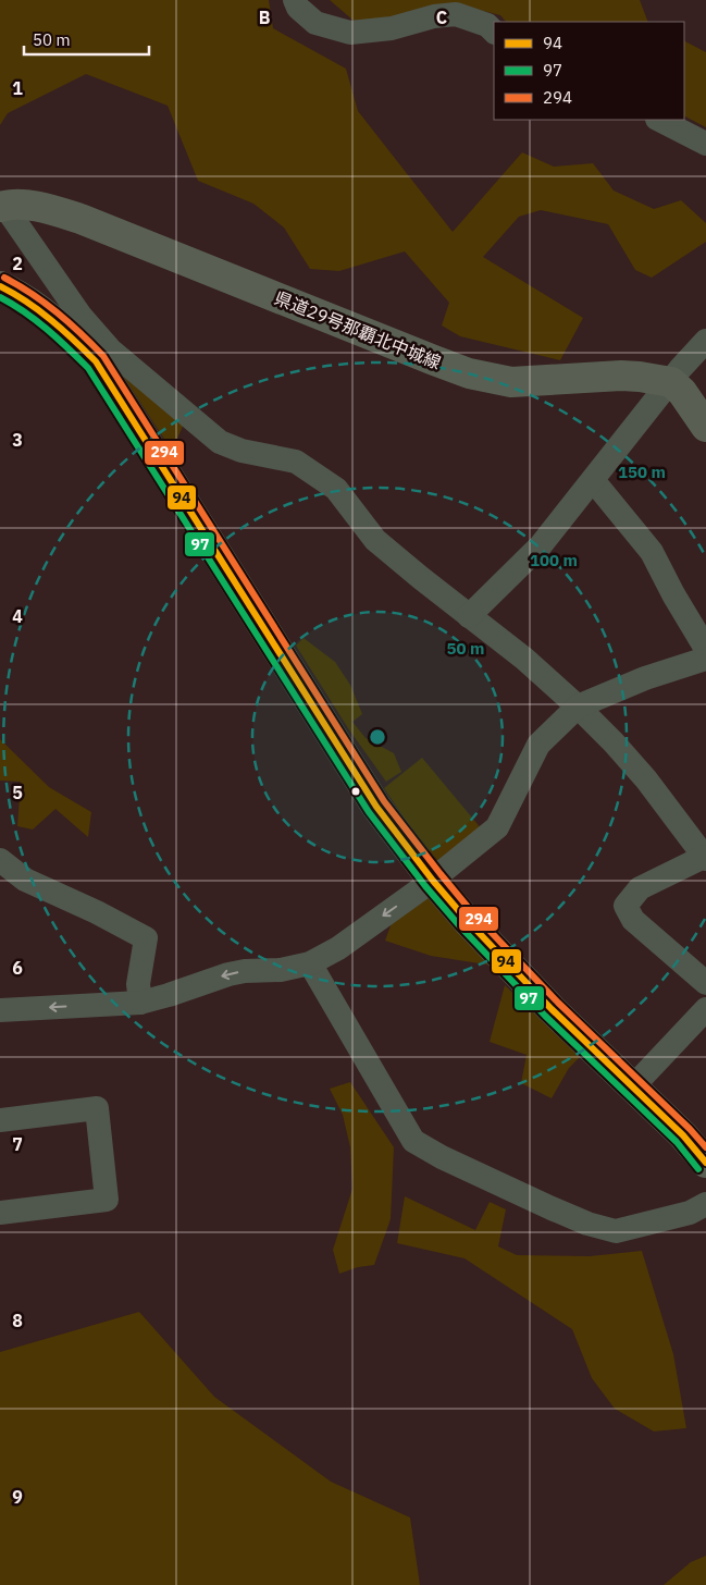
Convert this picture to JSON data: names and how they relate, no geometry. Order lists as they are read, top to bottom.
{
  "streets": {
    "main road": ["県道29号那覇北中城線"]
  },
  "lines": ["transit line 294", "transit line 94", "transit line 97"],
  "legend": ["94", "97", "294"],
  "scale_bar": "50 m",
  "grid": {
    "columns": ["B", "C"],
    "rows": [
      "1",
      "2",
      "3",
      "4",
      "5",
      "6",
      "7",
      "8",
      "9"
    ]
  },
  "rings": ["150 m", "100 m", "50 m"]
}
